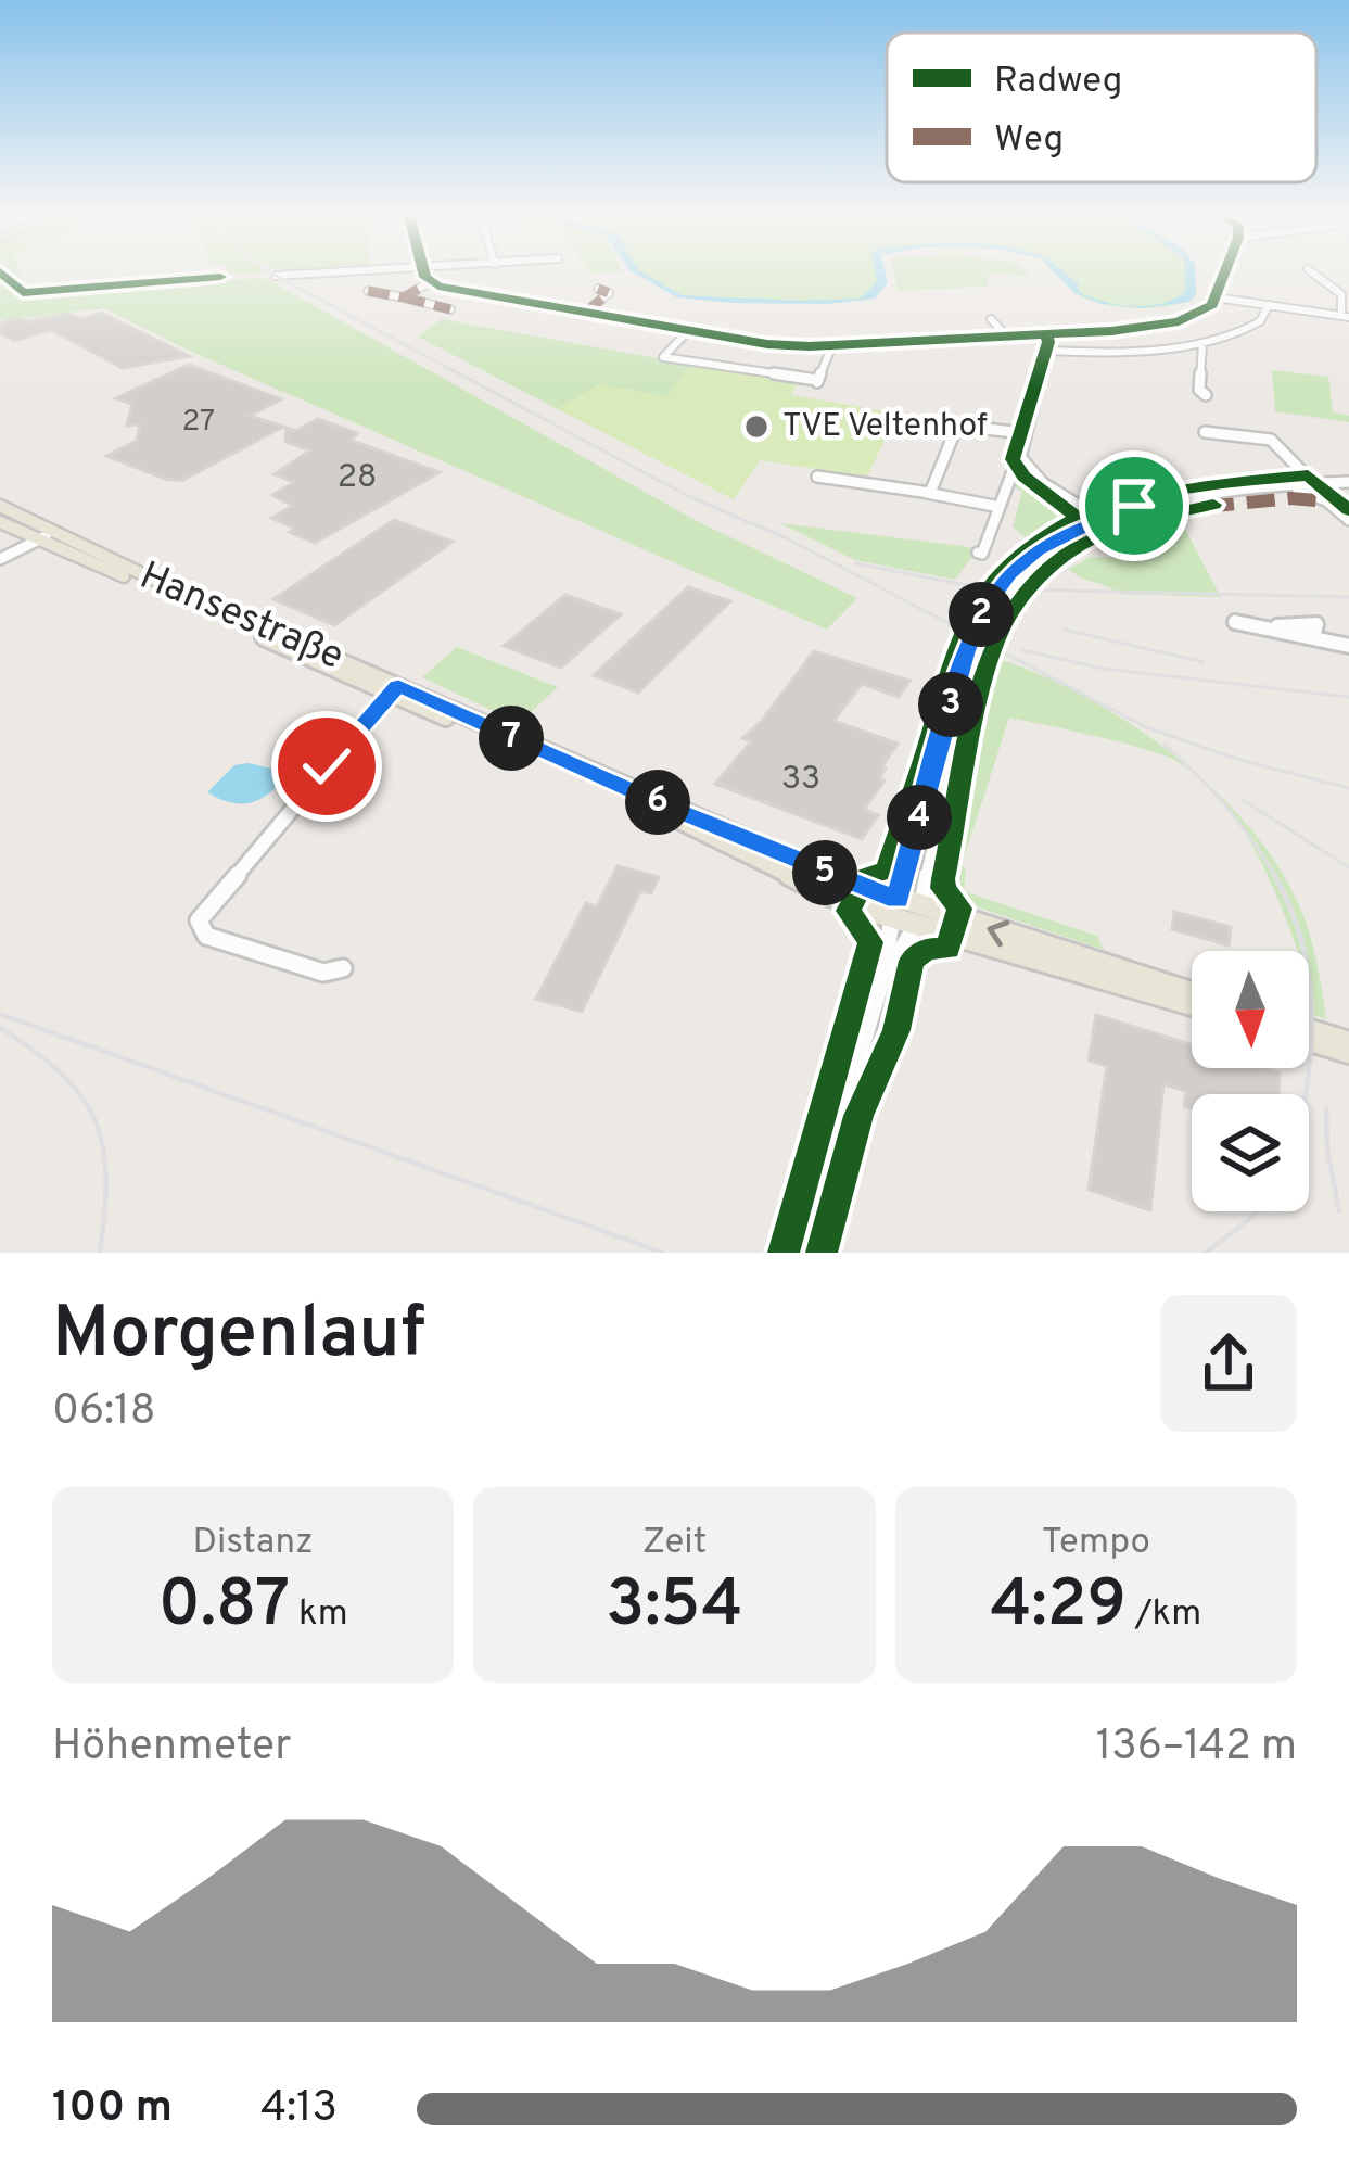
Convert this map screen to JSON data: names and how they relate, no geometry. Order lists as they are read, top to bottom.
{
  "streets": {
    "main road": ["Hansestraße"]
  },
  "places": ["TVE Veltenhof"],
  "house_numbers": ["27", "28", "33"],
  "legend": ["Radweg", "Weg"],
  "north": "bottom",
  "page": {
    "pins": [
      "2",
      "3",
      "7",
      "6",
      "4",
      "5"
    ],
    "heading": ["Morgenlauf", "06:18"],
    "stats": [
      ["Distanz", "0.87 km"],
      ["Zeit", "3:54"],
      ["Tempo", "4:29 /km"]
    ],
    "chart": ["Höhenmeter", "136–142 m"],
    "list": [
      {
        "name": "100 m",
        "note": "4:13"
      }
    ]
  }
}
